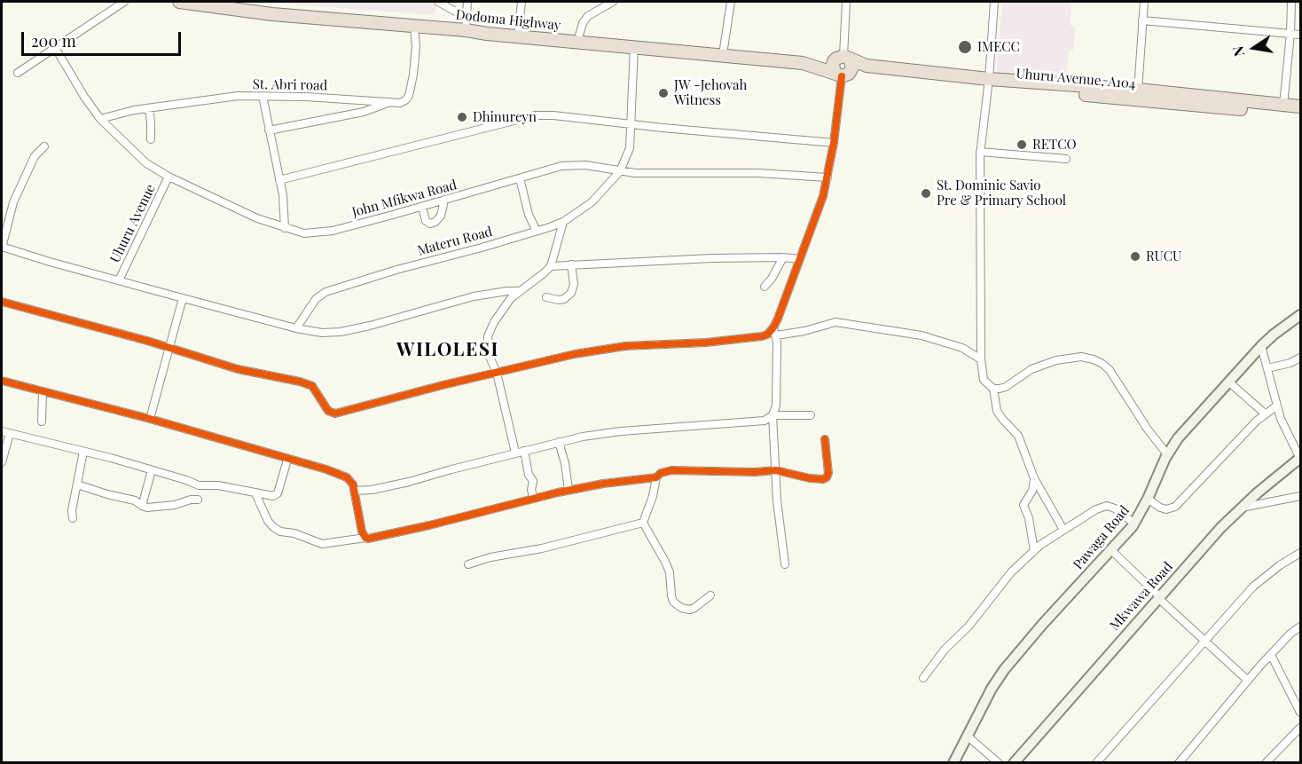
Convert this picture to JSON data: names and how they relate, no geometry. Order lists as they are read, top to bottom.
{
  "streets": {
    "highway": ["Dodoma Highway", "Uhuru Avenue, A104"],
    "main road": ["Pawaga Road", "Mkwawa Road"],
    "street": [
      "St. Abri road",
      "John Mfikwa Road",
      "Uhuru Avenue",
      "Materu Road"
    ]
  },
  "crossings": [
    ["St. Abri road", "John Mfikwa Road"],
    ["John Mfikwa Road", "Uhuru Avenue"],
    ["John Mfikwa Road", "Materu Road"]
  ],
  "districts": ["WILOLESI"],
  "places": [
    "IMECC",
    "JW -Jehovah Witness",
    "Dhinureyn",
    "RETCO",
    "St. Dominic Savio Pre & Primary School",
    "RUCU"
  ],
  "scale_bar": "200 m",
  "north": "left"
}
